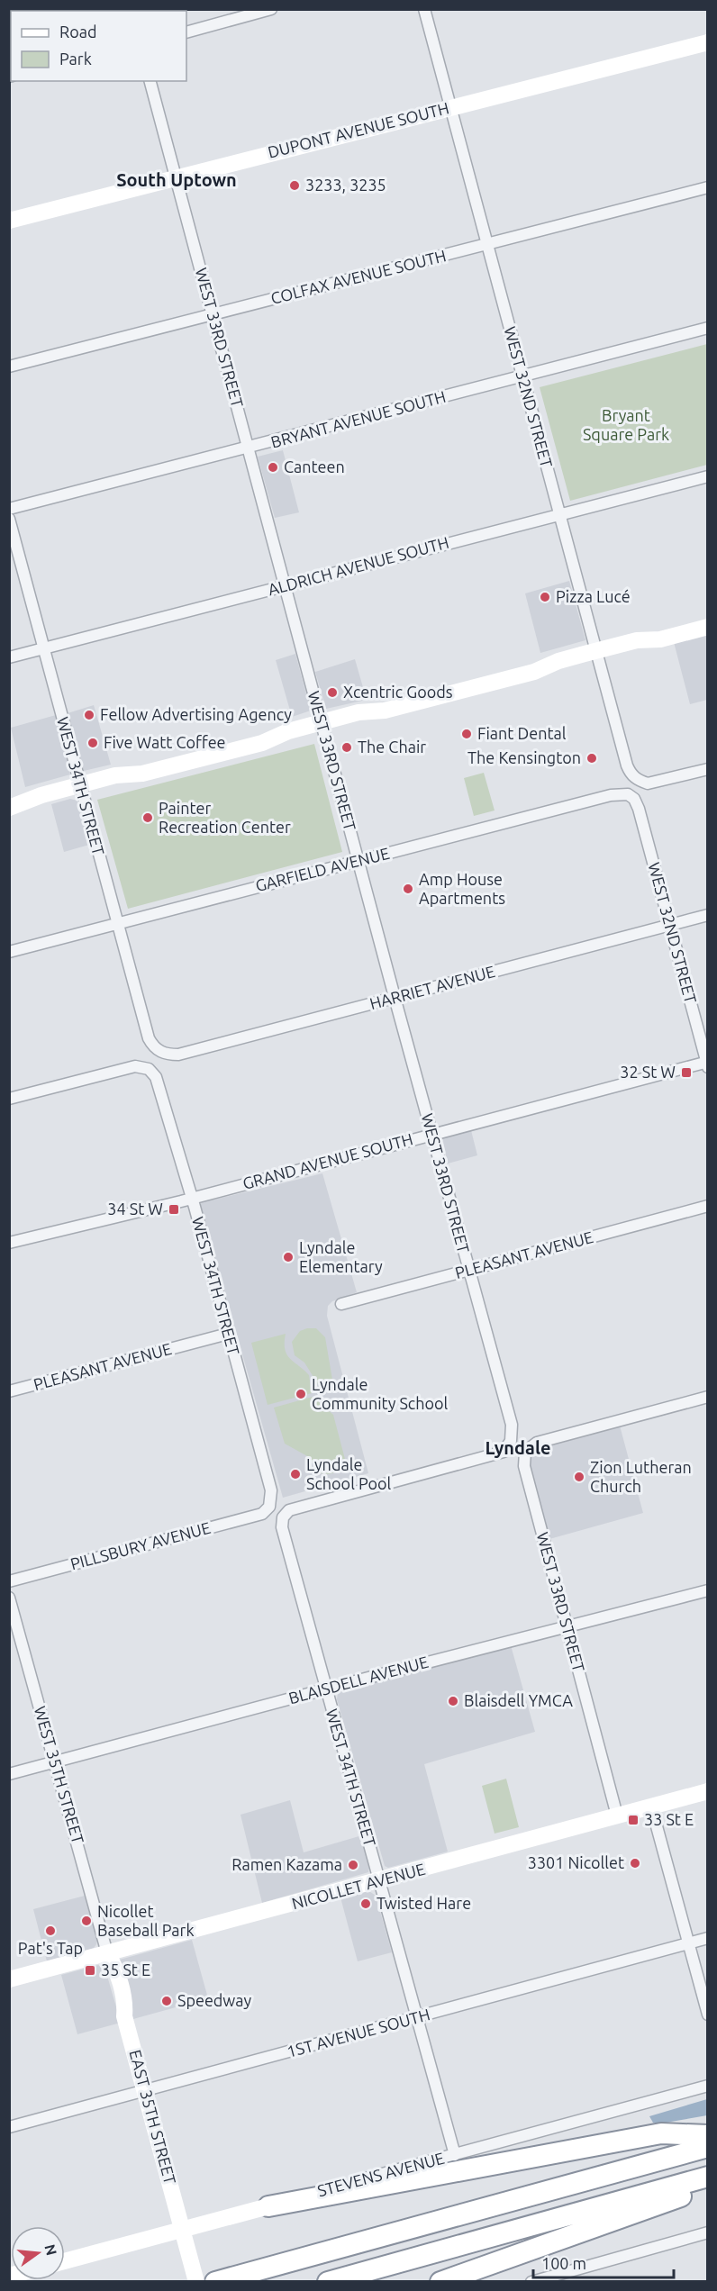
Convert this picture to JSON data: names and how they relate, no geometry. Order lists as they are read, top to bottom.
{
  "streets": {
    "main road": [
      "DUPONT AVENUE SOUTH",
      "NICOLLET AVENUE",
      "EAST 35TH STREET",
      "STEVENS AVENUE"
    ],
    "street": [
      "COLFAX AVENUE SOUTH",
      "WEST 33RD STREET",
      "WEST 32ND STREET",
      "BRYANT AVENUE SOUTH",
      "ALDRICH AVENUE SOUTH",
      "WEST 34TH STREET",
      "GARFIELD AVENUE",
      "HARRIET AVENUE",
      "GRAND AVENUE SOUTH",
      "PLEASANT AVENUE",
      "PILLSBURY AVENUE",
      "BLAISDELL AVENUE",
      "WEST 35TH STREET",
      "1ST AVENUE SOUTH"
    ]
  },
  "crossings": [
    ["DUPONT AVENUE SOUTH", "WEST 33RD STREET"],
    ["DUPONT AVENUE SOUTH", "WEST 32ND STREET"],
    ["COLFAX AVENUE SOUTH", "WEST 33RD STREET"],
    ["COLFAX AVENUE SOUTH", "WEST 32ND STREET"],
    ["WEST 33RD STREET", "BRYANT AVENUE SOUTH"],
    ["WEST 33RD STREET", "ALDRICH AVENUE SOUTH"],
    ["WEST 33RD STREET", "WEST 34TH STREET"],
    ["WEST 33RD STREET", "GARFIELD AVENUE"],
    ["WEST 33RD STREET", "HARRIET AVENUE"],
    ["WEST 33RD STREET", "GRAND AVENUE SOUTH"],
    ["WEST 33RD STREET", "PLEASANT AVENUE"],
    ["WEST 33RD STREET", "BLAISDELL AVENUE"],
    ["WEST 33RD STREET", "NICOLLET AVENUE"],
    ["WEST 32ND STREET", "BRYANT AVENUE SOUTH"],
    ["WEST 32ND STREET", "ALDRICH AVENUE SOUTH"],
    ["WEST 32ND STREET", "GARFIELD AVENUE"],
    ["WEST 32ND STREET", "HARRIET AVENUE"],
    ["WEST 32ND STREET", "GRAND AVENUE SOUTH"],
    ["ALDRICH AVENUE SOUTH", "WEST 34TH STREET"],
    ["WEST 34TH STREET", "GARFIELD AVENUE"],
    ["WEST 34TH STREET", "HARRIET AVENUE"],
    ["WEST 34TH STREET", "GRAND AVENUE SOUTH"],
    ["WEST 34TH STREET", "PLEASANT AVENUE"],
    ["WEST 34TH STREET", "PILLSBURY AVENUE"],
    ["WEST 34TH STREET", "BLAISDELL AVENUE"],
    ["WEST 34TH STREET", "NICOLLET AVENUE"],
    ["WEST 34TH STREET", "1ST AVENUE SOUTH"],
    ["WEST 34TH STREET", "STEVENS AVENUE"],
    ["BLAISDELL AVENUE", "WEST 35TH STREET"],
    ["WEST 35TH STREET", "NICOLLET AVENUE"],
    ["WEST 35TH STREET", "EAST 35TH STREET"],
    ["NICOLLET AVENUE", "EAST 35TH STREET"],
    ["1ST AVENUE SOUTH", "EAST 35TH STREET"],
    ["EAST 35TH STREET", "STEVENS AVENUE"]
  ],
  "districts": ["South Uptown", "Lyndale"],
  "parks": ["Bryant Square Park"],
  "places": {
    "other": [
      "3233, 3235",
      "Canteen",
      "Pizza Lucé",
      "Xcentric Goods",
      "Fellow Advertising Agency",
      "Fiant Dental",
      "Five Watt Coffee",
      "The Chair",
      "The Kensington",
      "Painter Recreation Center",
      "Amp House Apartments",
      "Lyndale Elementary",
      "Lyndale Community School",
      "Lyndale School Pool",
      "Zion Lutheran Church",
      "Blaisdell YMCA",
      "3301 Nicollet",
      "Ramen Kazama",
      "Twisted Hare",
      "Nicollet Baseball Park",
      "Pat's Tap",
      "Speedway"
    ],
    "transit": [
      "32 St W",
      "34 St W",
      "33 St E",
      "35 St E"
    ]
  },
  "legend": ["Road", "Park"],
  "scale_bar": "100 m",
  "north": "right"
}
